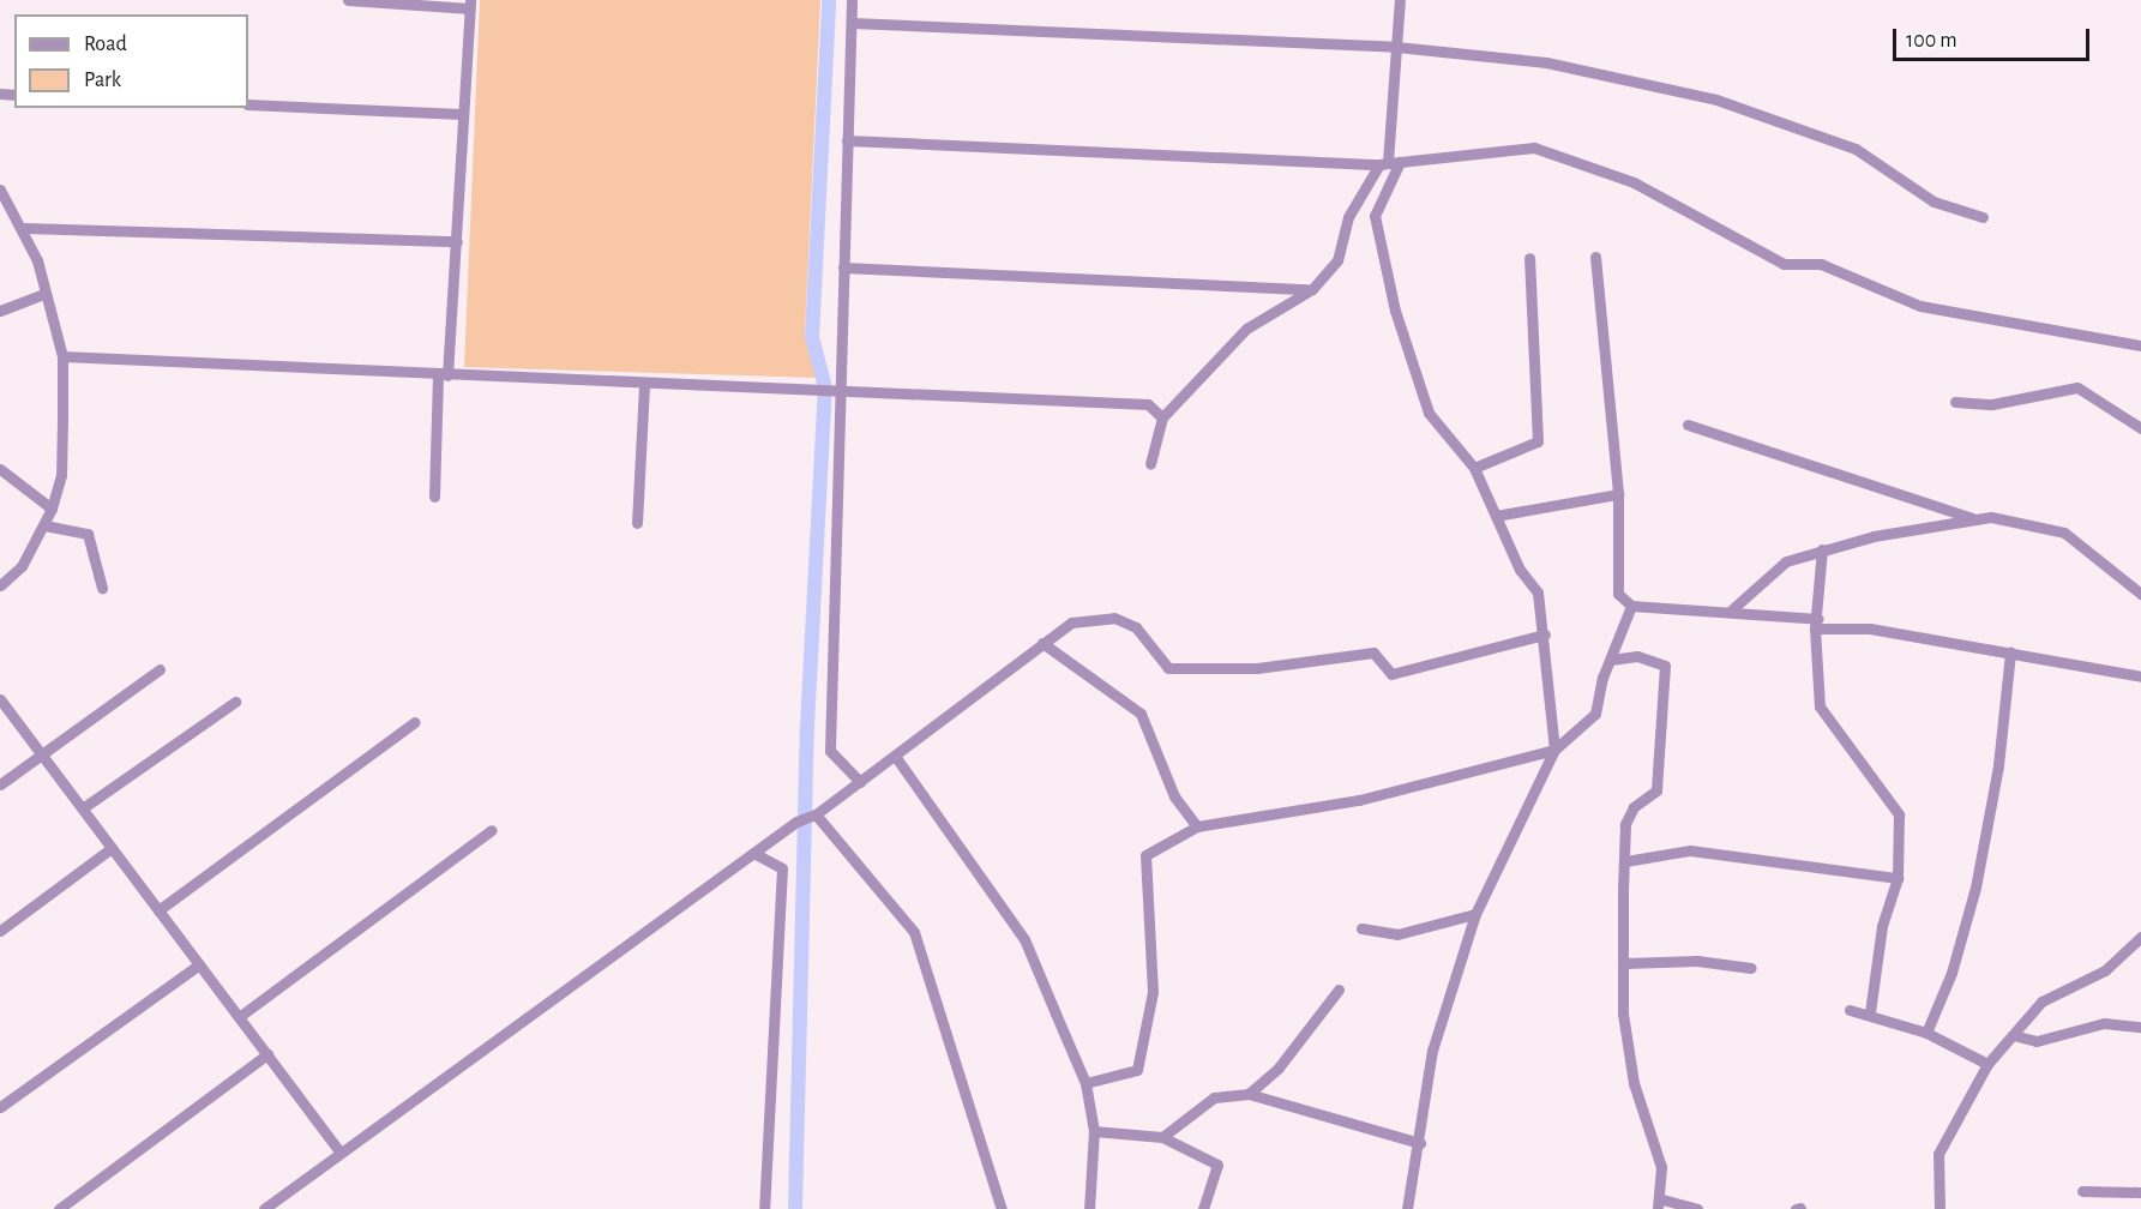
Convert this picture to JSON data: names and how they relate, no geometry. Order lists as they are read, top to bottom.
{
  "legend": ["Road", "Park"],
  "scale_bar": "100 m"
}
